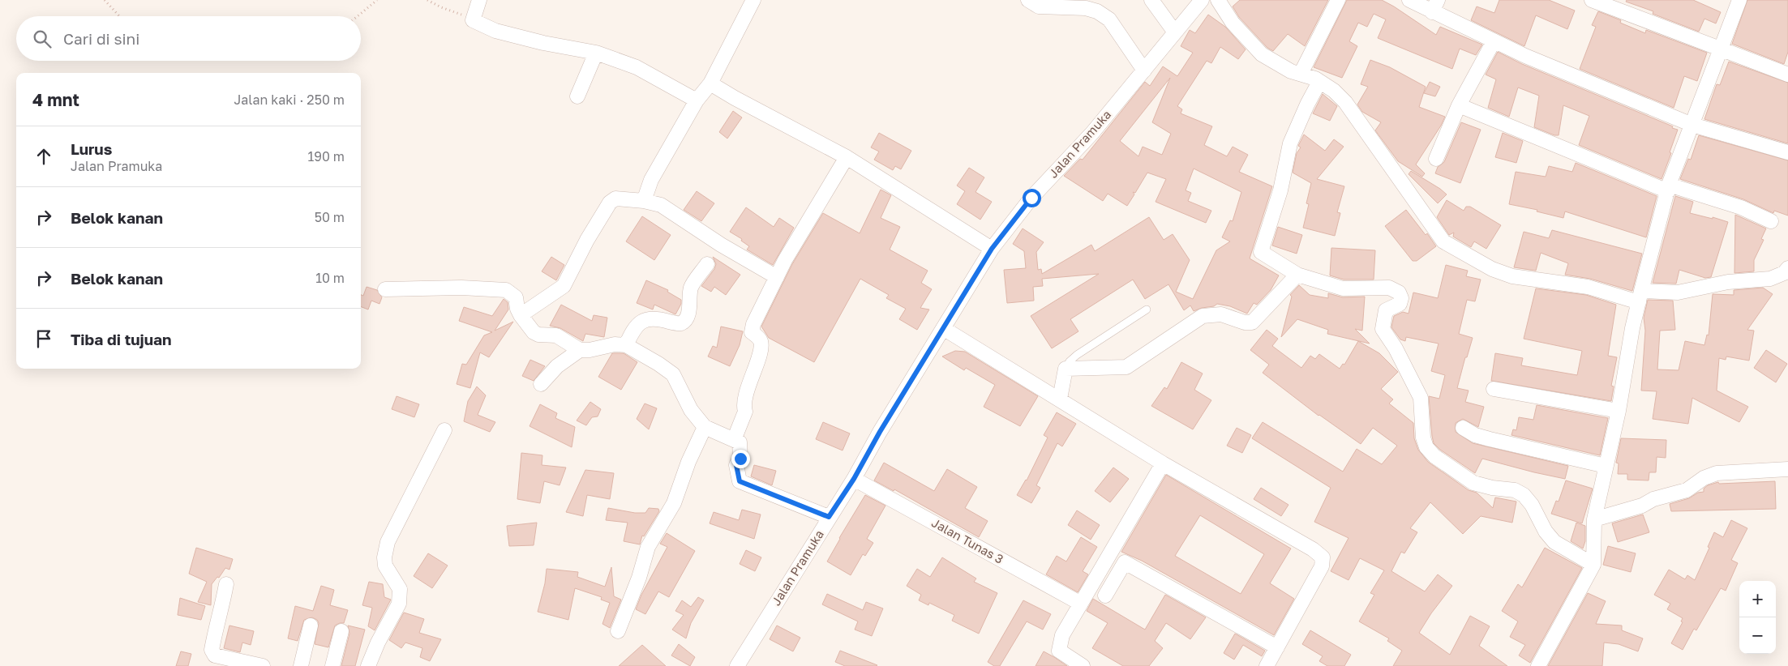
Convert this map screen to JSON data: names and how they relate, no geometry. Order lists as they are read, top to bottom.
{
  "streets": {
    "street": ["Jalan Pramuka", "Jalan Tunas 3"]
  },
  "crossings": [
    ["Jalan Pramuka", "Jalan Tunas 3"]
  ],
  "page": {
    "search": "Cari di sini",
    "heading": ["4 mnt", "Jalan kaki · 250 m"],
    "list": [
      ["Lurus", "Jalan Pramuka", "190 m"],
      ["Belok kanan", "50 m"],
      ["Belok kanan", "10 m"],
      "Tiba di tujuan"
    ],
    "map_buttons": ["+", "−"]
  }
}
